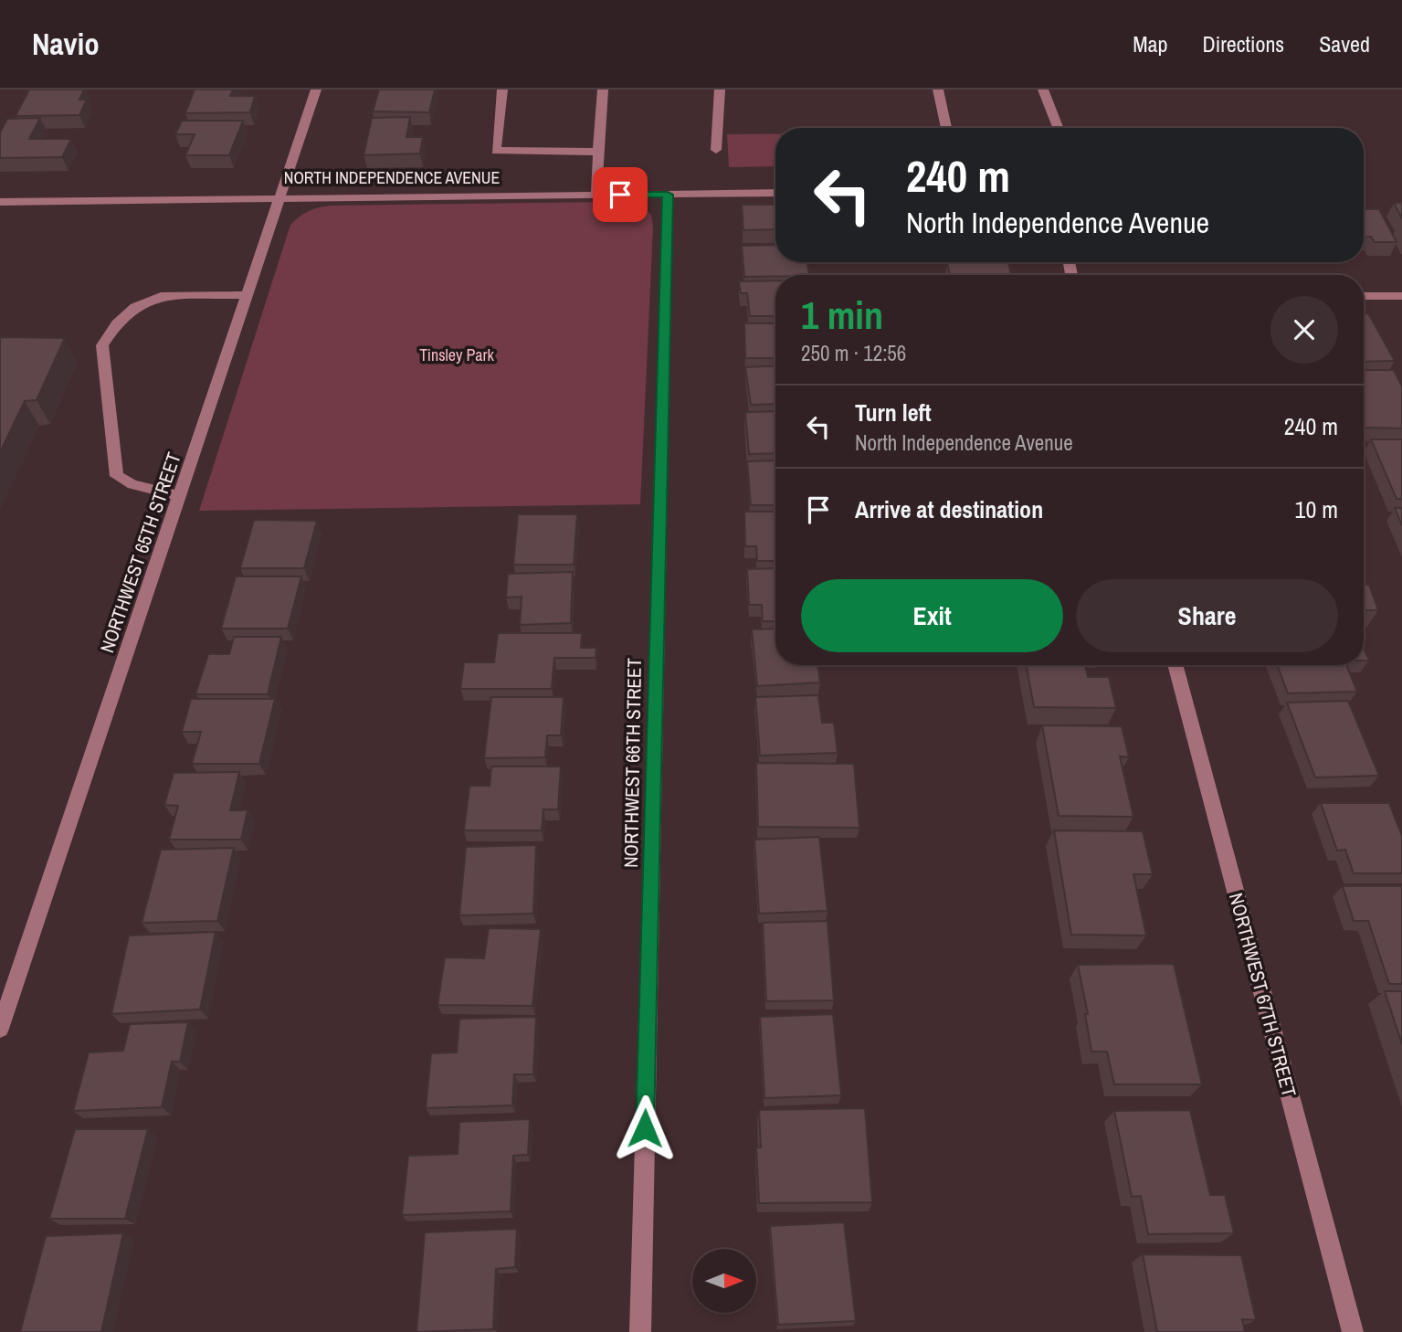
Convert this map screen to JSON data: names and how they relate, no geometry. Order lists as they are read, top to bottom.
{
  "streets": {
    "street": [
      "NORTH INDEPENDENCE AVENUE",
      "NORTHWEST 65TH STREET",
      "NORTHWEST 66TH STREET",
      "NORTHWEST 67TH STREET"
    ]
  },
  "crossings": [
    ["NORTH INDEPENDENCE AVENUE", "NORTHWEST 65TH STREET"],
    ["NORTH INDEPENDENCE AVENUE", "NORTHWEST 66TH STREET"]
  ],
  "parks": ["Tinsley Park"],
  "north": "right",
  "page": {
    "header": "Navio",
    "nav": ["Map", "Directions", "Saved"],
    "turn": ["240 m", "North Independence Avenue"],
    "heading": ["1 min", "250 m · 12:56"],
    "list": [
      {
        "name": "Turn left",
        "note": "North Independence Avenue",
        "value": "240 m"
      },
      {
        "name": "Arrive at destination",
        "value": "10 m"
      }
    ],
    "buttons": ["Exit", "Share"]
  }
}
